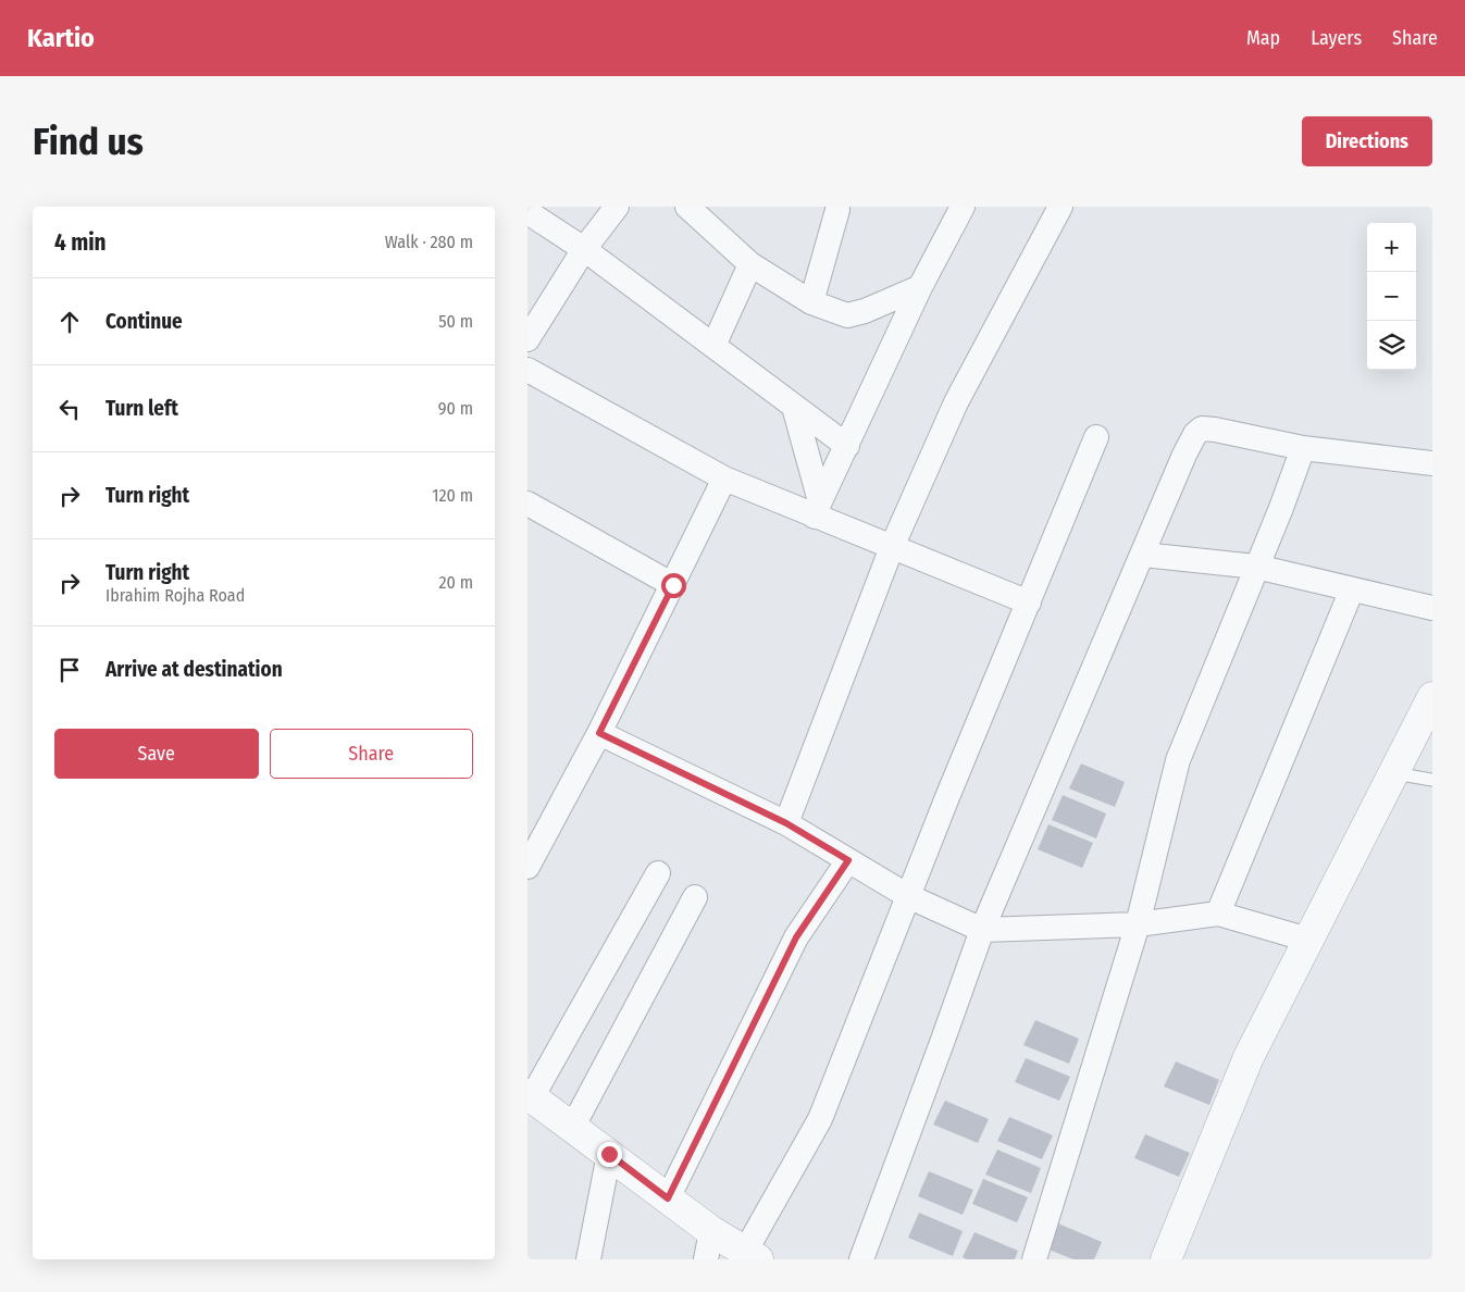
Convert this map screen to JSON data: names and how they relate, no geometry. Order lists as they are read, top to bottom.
{
  "page": {
    "header": "Kartio",
    "nav": ["Map", "Layers", "Share"],
    "buttons": [
      "Directions",
      ["Save", "Share"]
    ],
    "title": "Find us",
    "heading": ["4 min", "Walk · 280 m"],
    "map_buttons": ["+", "−"],
    "list": [
      ["Continue", "50 m"],
      ["Turn left", "90 m"],
      ["Turn right", "120 m"],
      ["Turn right", "Ibrahim Rojha Road", "20 m"],
      "Arrive at destination"
    ]
  }
}
